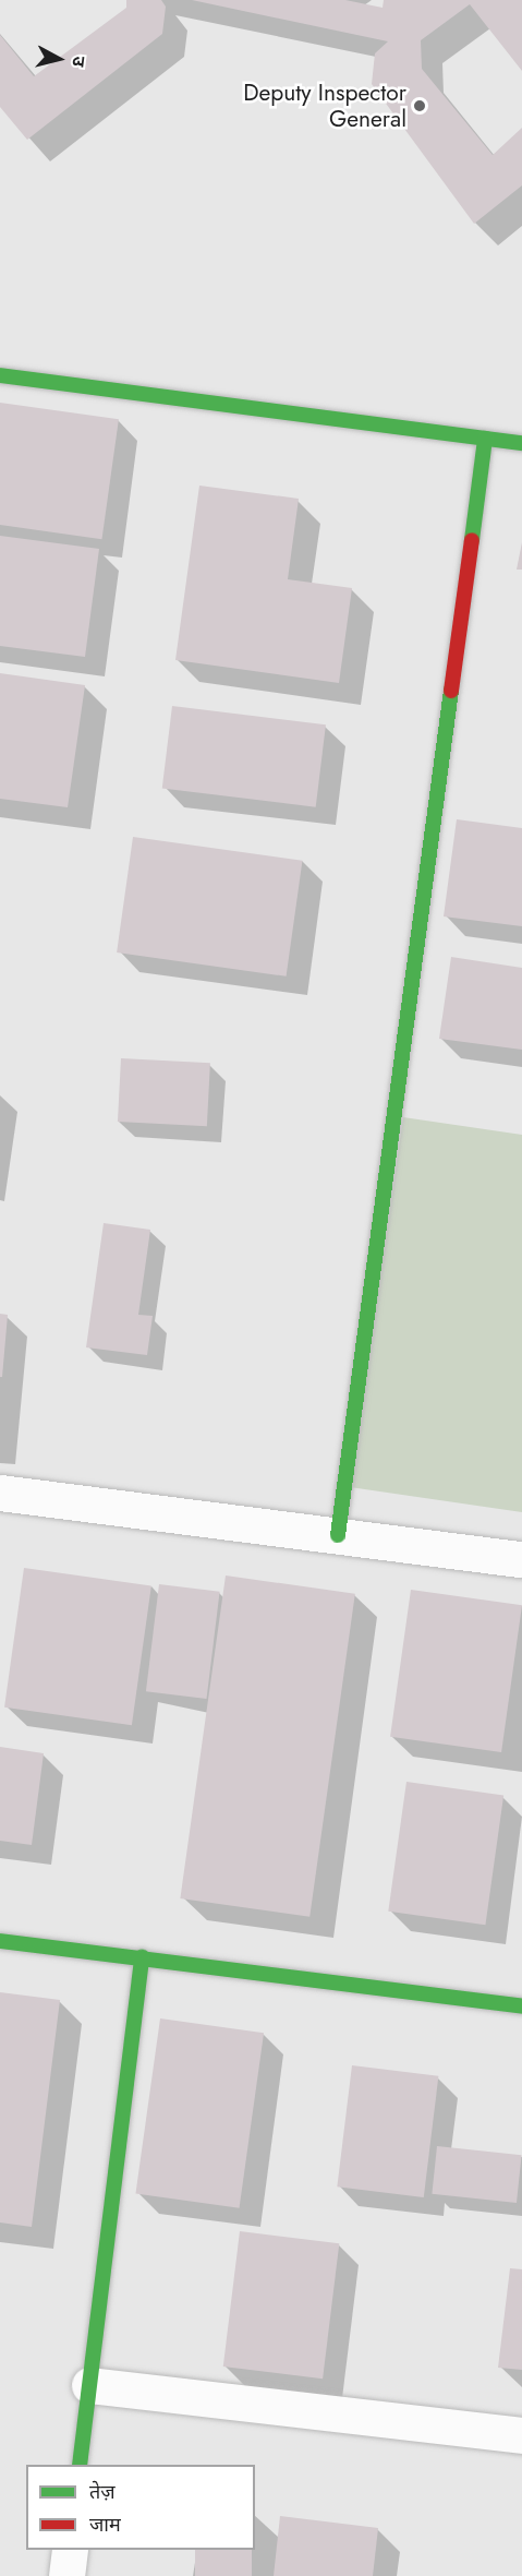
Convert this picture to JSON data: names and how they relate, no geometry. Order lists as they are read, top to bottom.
{
  "places": ["Deputy Inspector General"],
  "legend": ["तेज़", "जाम"],
  "north": "right"
}
